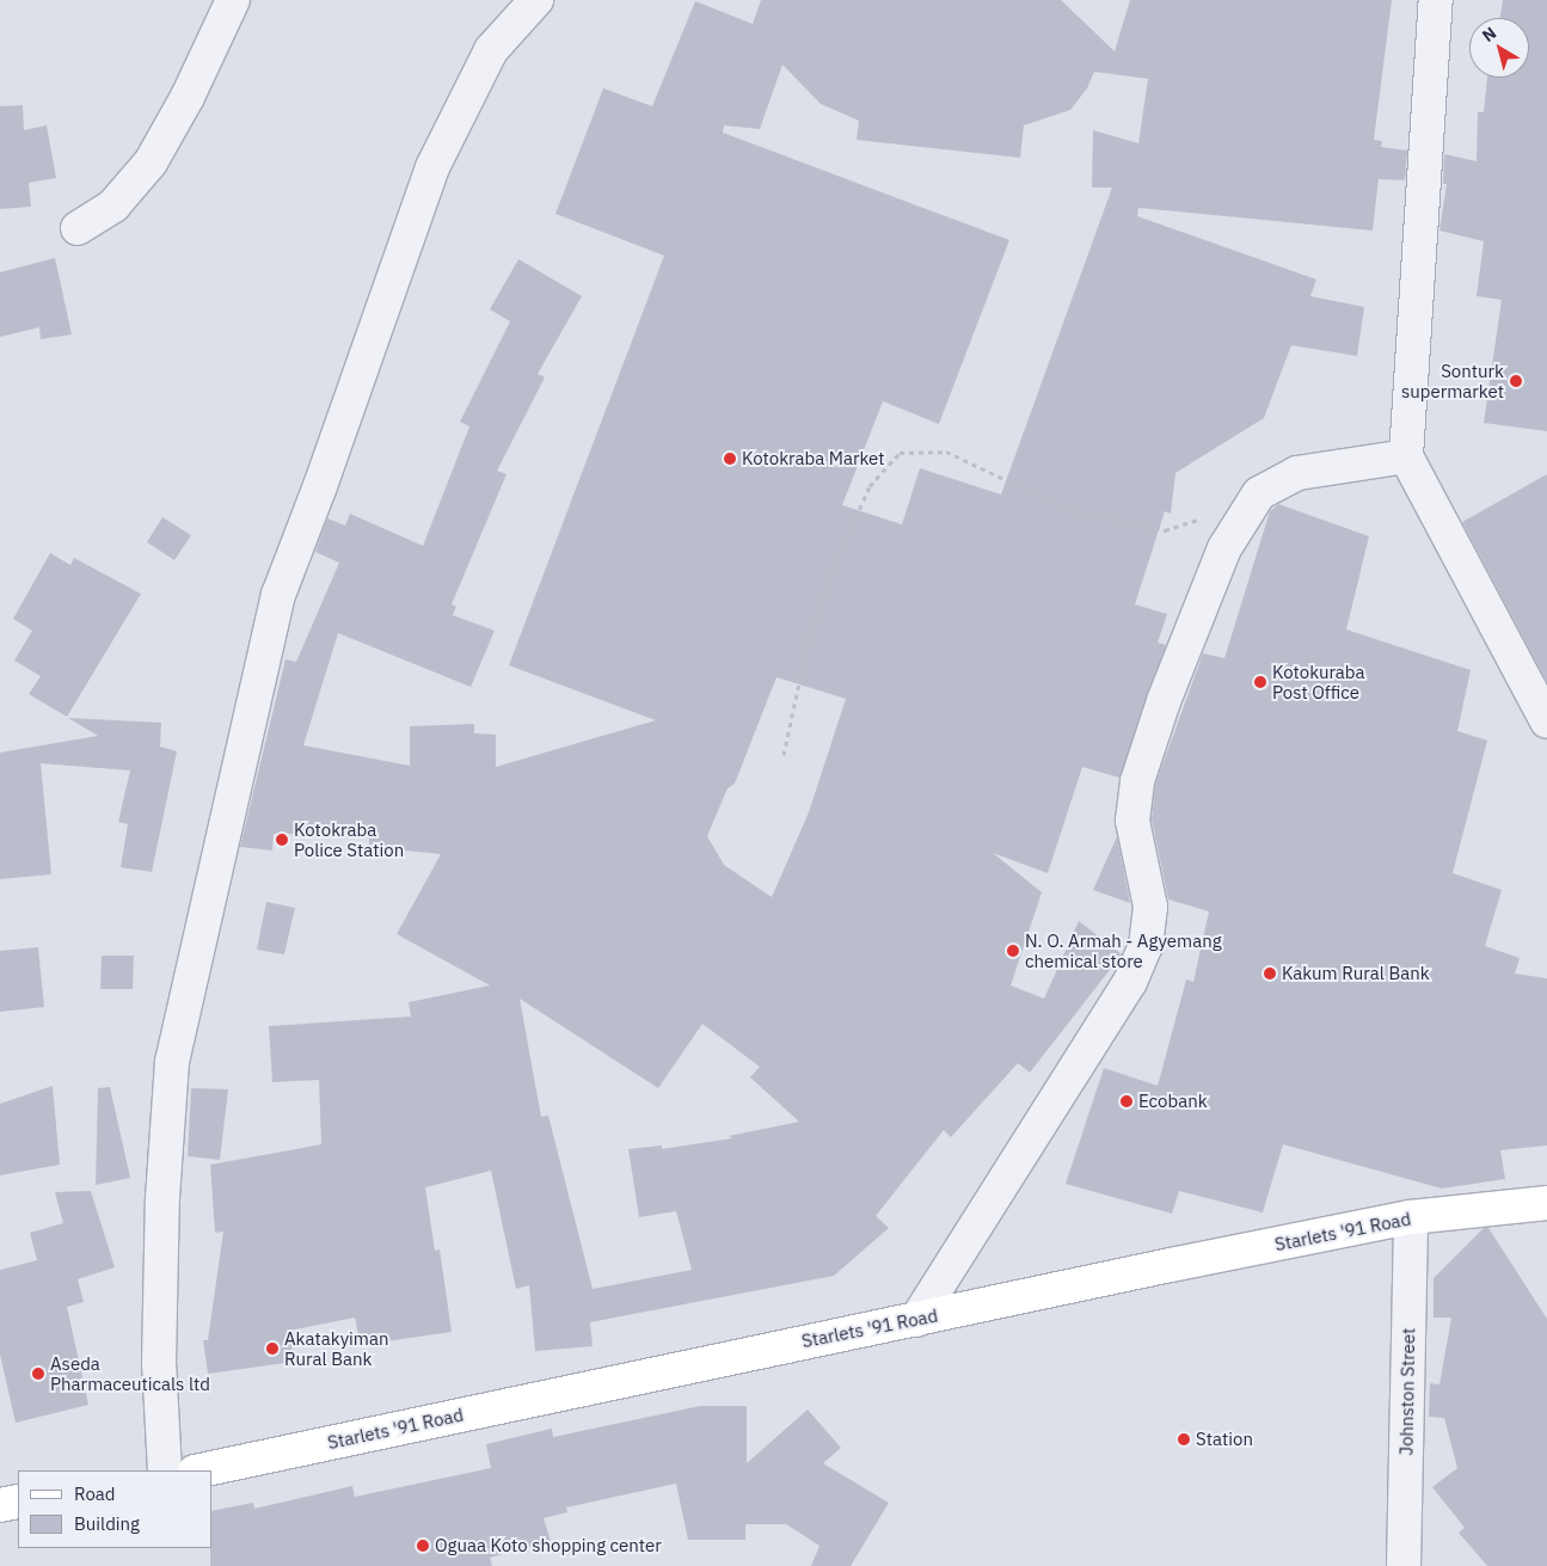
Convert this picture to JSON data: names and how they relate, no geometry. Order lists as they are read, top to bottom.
{
  "streets": {
    "street": ["Starlets '91 Road", "Johnston Street"]
  },
  "crossings": [
    ["Starlets '91 Road", "Johnston Street"]
  ],
  "places": [
    "Sonturk supermarket",
    "Kotokraba Market",
    "Kotokuraba Post Office",
    "Kotokraba Police Station",
    "N. O. Armah - Agyemang chemical store",
    "Kakum Rural Bank",
    "Ecobank",
    "Akatakyiman Rural Bank",
    "Aseda Pharmaceuticals ltd",
    "Station",
    "Oguaa Koto shopping center"
  ],
  "legend": ["Road", "Building"],
  "north": "top left"
}
